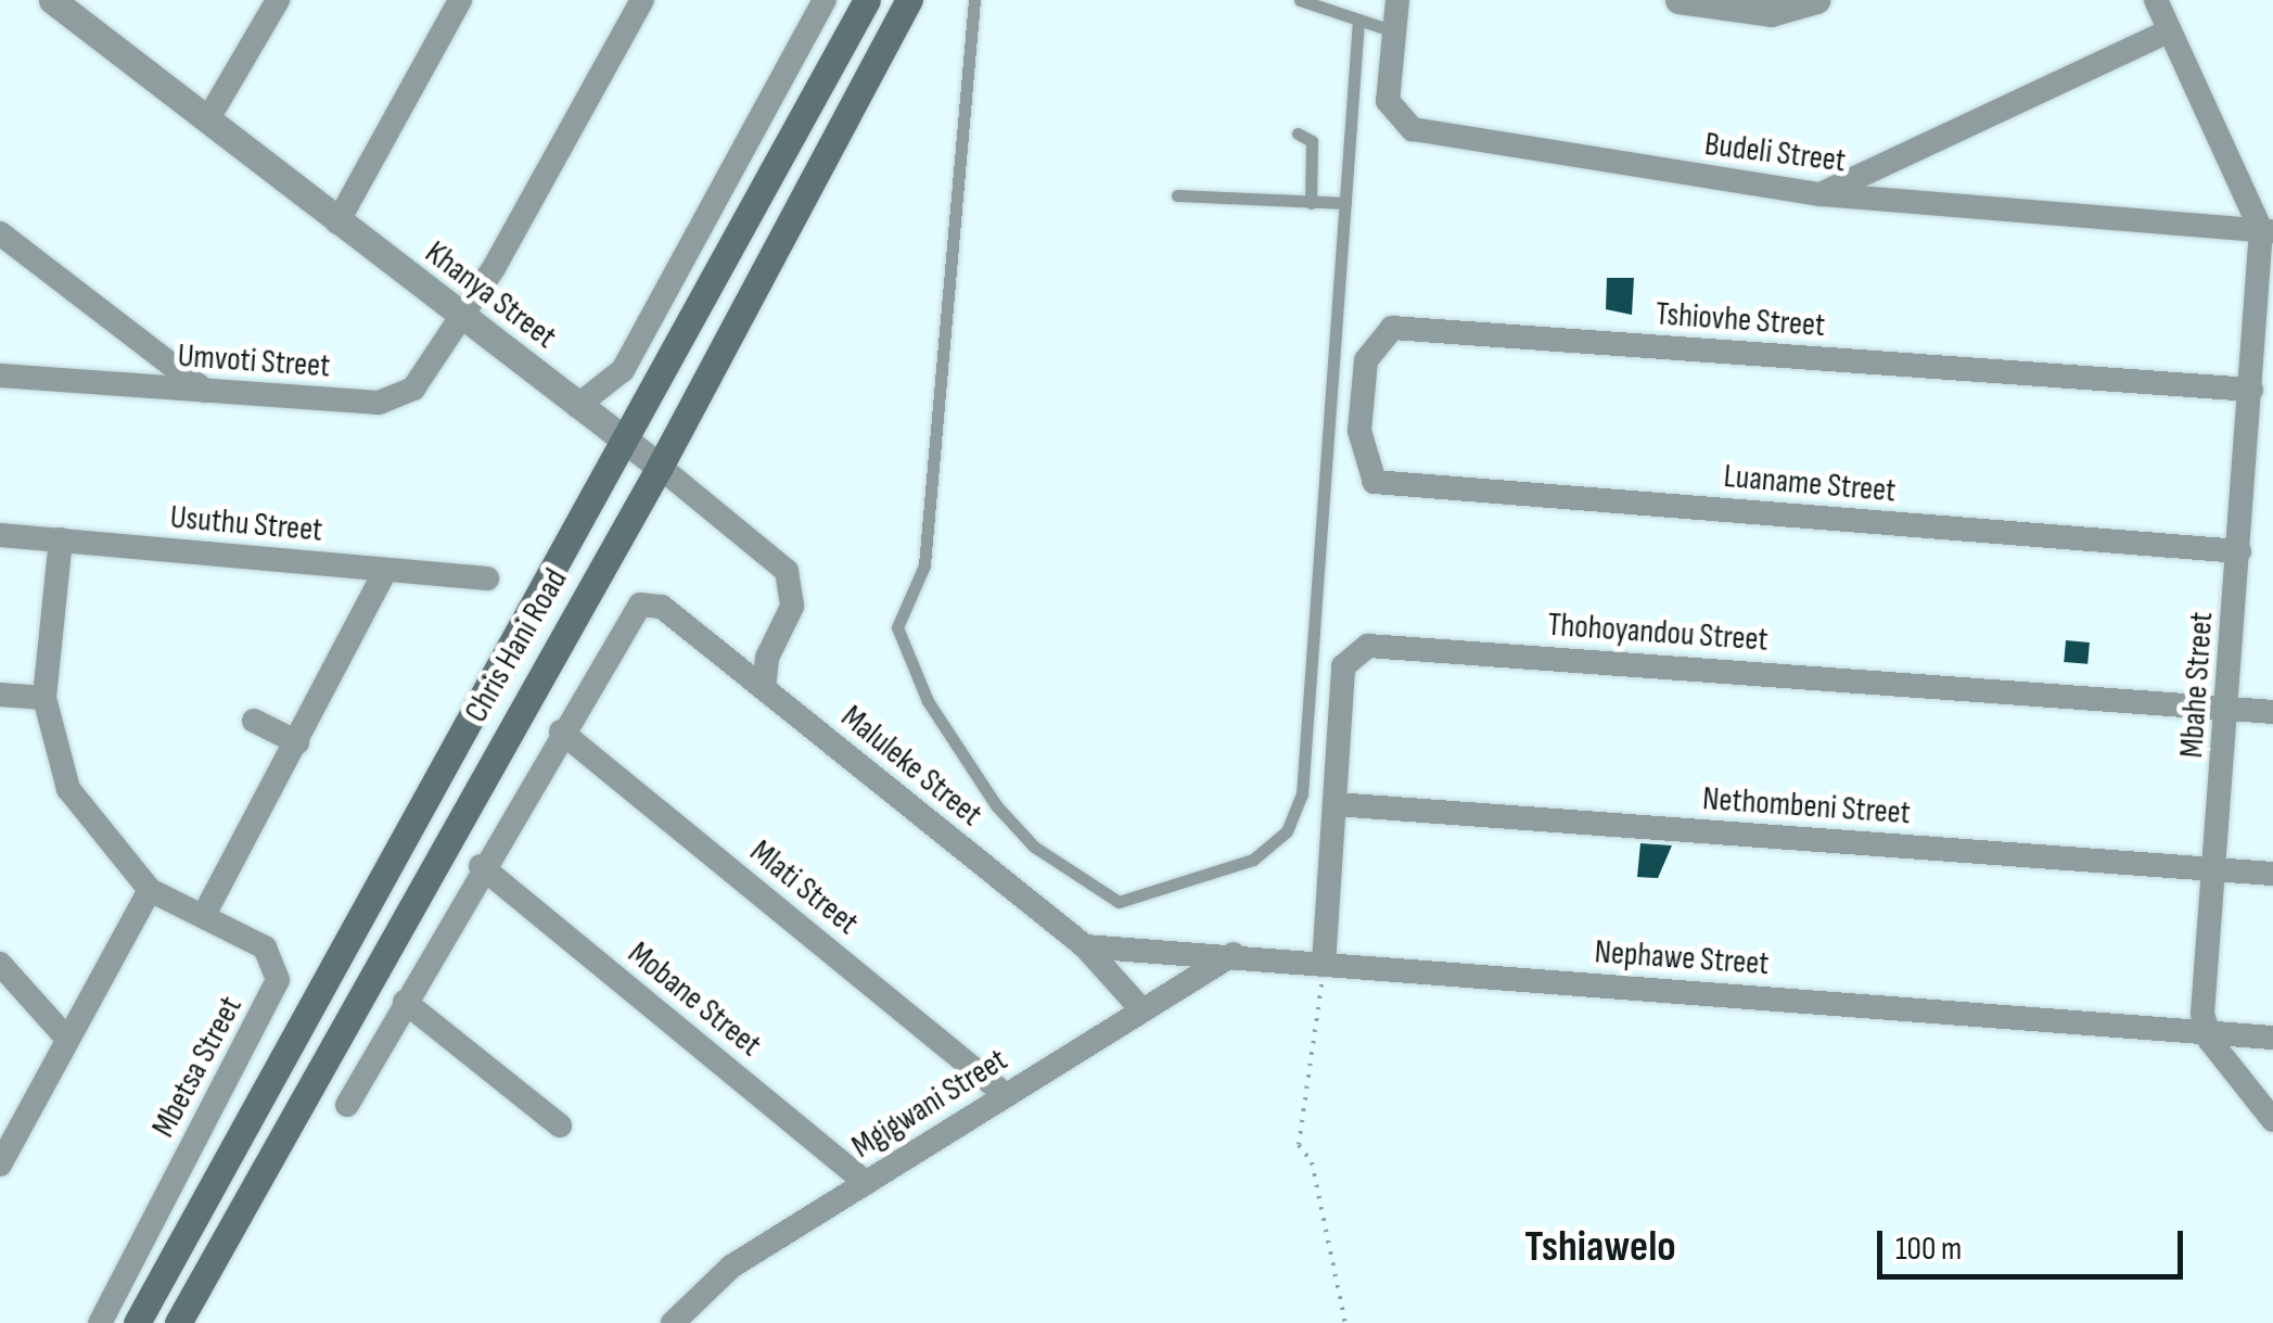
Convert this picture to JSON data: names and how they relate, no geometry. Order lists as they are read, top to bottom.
{
  "streets": {
    "main road": ["Chris Hani Road"],
    "street": [
      "Budeli Street",
      "Khanya Street",
      "Tshiovhe Street",
      "Umvoti Street",
      "Luaname Street",
      "Usuthu Street",
      "Thohoyandou Street",
      "Mbahe Street",
      "Maluleke Street",
      "Nethombeni Street",
      "Mlati Street",
      "Nephawe Street",
      "Mobane Street",
      "Mbetsa Street",
      "Mgigwani Street"
    ]
  },
  "crossings": [
    ["Budeli Street", "Mbahe Street"],
    ["Khanya Street", "Umvoti Street"],
    ["Khanya Street", "Chris Hani Road"],
    ["Khanya Street", "Maluleke Street"],
    ["Tshiovhe Street", "Luaname Street"],
    ["Tshiovhe Street", "Mbahe Street"],
    ["Luaname Street", "Mbahe Street"],
    ["Usuthu Street", "Mbetsa Street"],
    ["Thohoyandou Street", "Mbahe Street"],
    ["Thohoyandou Street", "Nethombeni Street"],
    ["Thohoyandou Street", "Nephawe Street"],
    ["Mbahe Street", "Nethombeni Street"],
    ["Mbahe Street", "Nephawe Street"],
    ["Maluleke Street", "Mlati Street"],
    ["Maluleke Street", "Nephawe Street"],
    ["Maluleke Street", "Mgigwani Street"],
    ["Mlati Street", "Mgigwani Street"],
    ["Nephawe Street", "Mgigwani Street"],
    ["Mobane Street", "Mgigwani Street"]
  ],
  "districts": ["Tshiawelo"],
  "scale_bar": "100 m"
}
